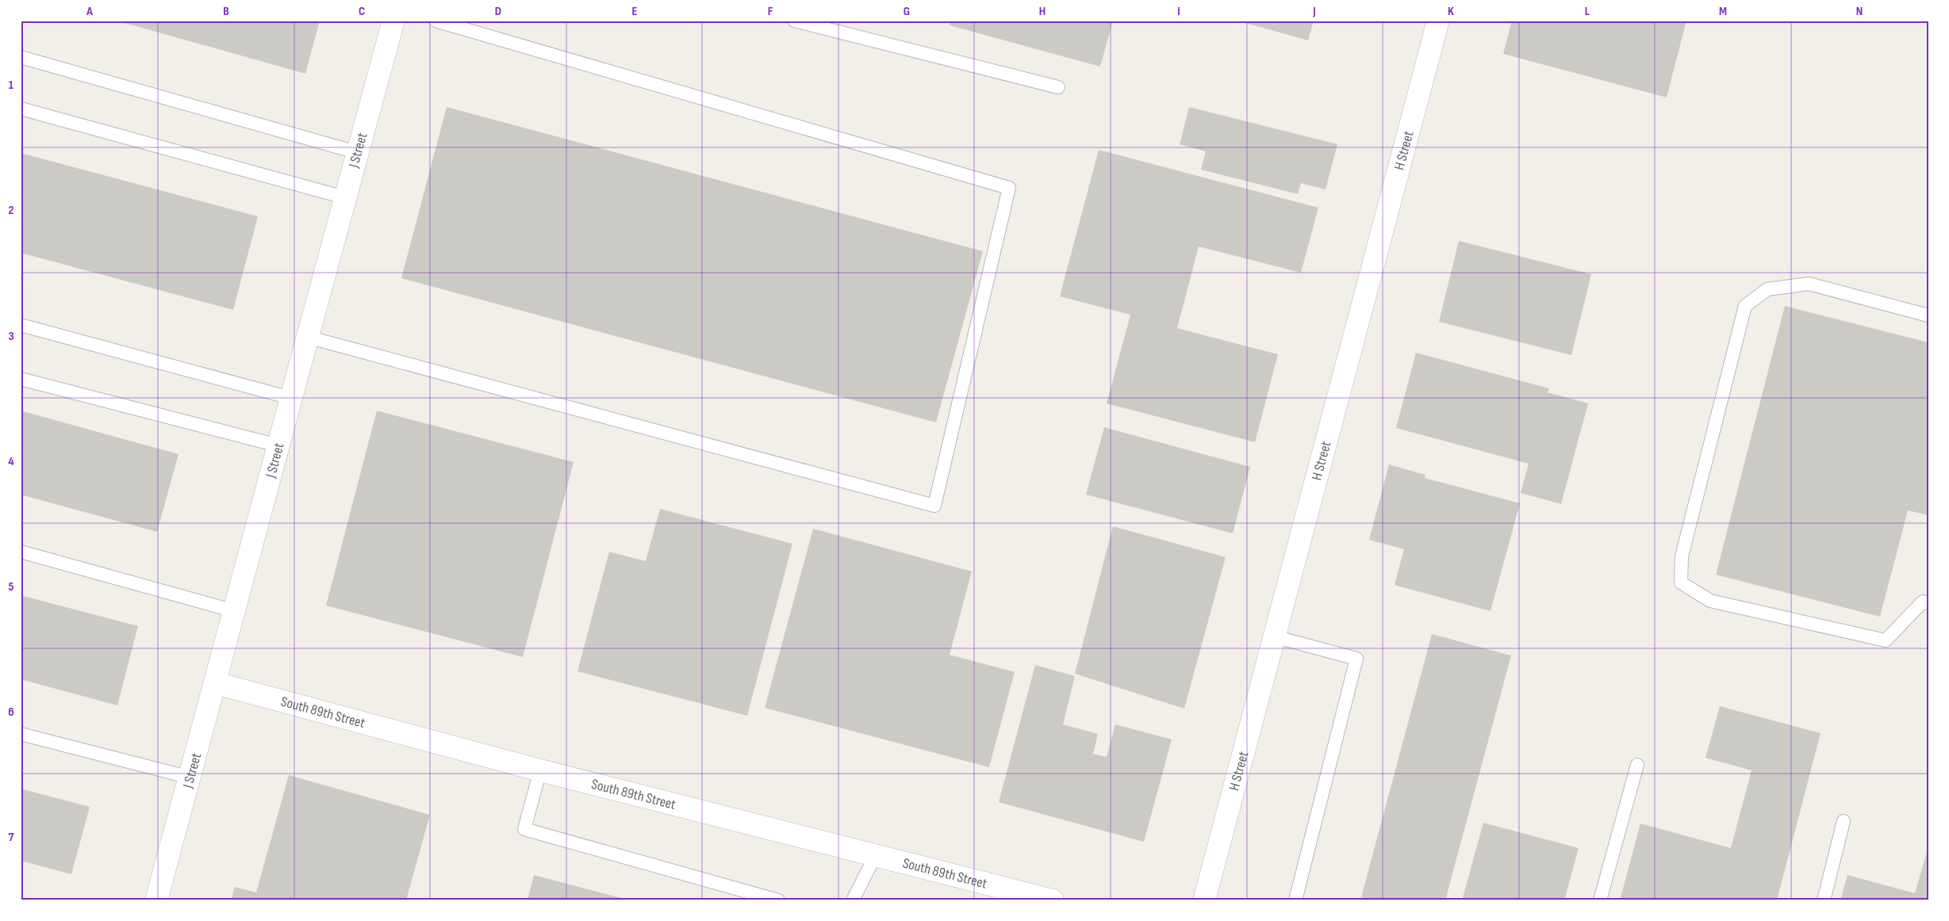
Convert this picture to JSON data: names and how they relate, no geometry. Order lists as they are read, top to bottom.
{
  "streets": {
    "street": ["J Street", "H Street", "South 89th Street"]
  },
  "crossings": [
    ["J Street", "South 89th Street"]
  ],
  "grid": {
    "columns": [
      "A",
      "B",
      "C",
      "D",
      "E",
      "F",
      "G",
      "H",
      "I",
      "J",
      "K",
      "L",
      "M",
      "N"
    ],
    "rows": [
      "1",
      "2",
      "3",
      "4",
      "5",
      "6",
      "7"
    ]
  }
}
